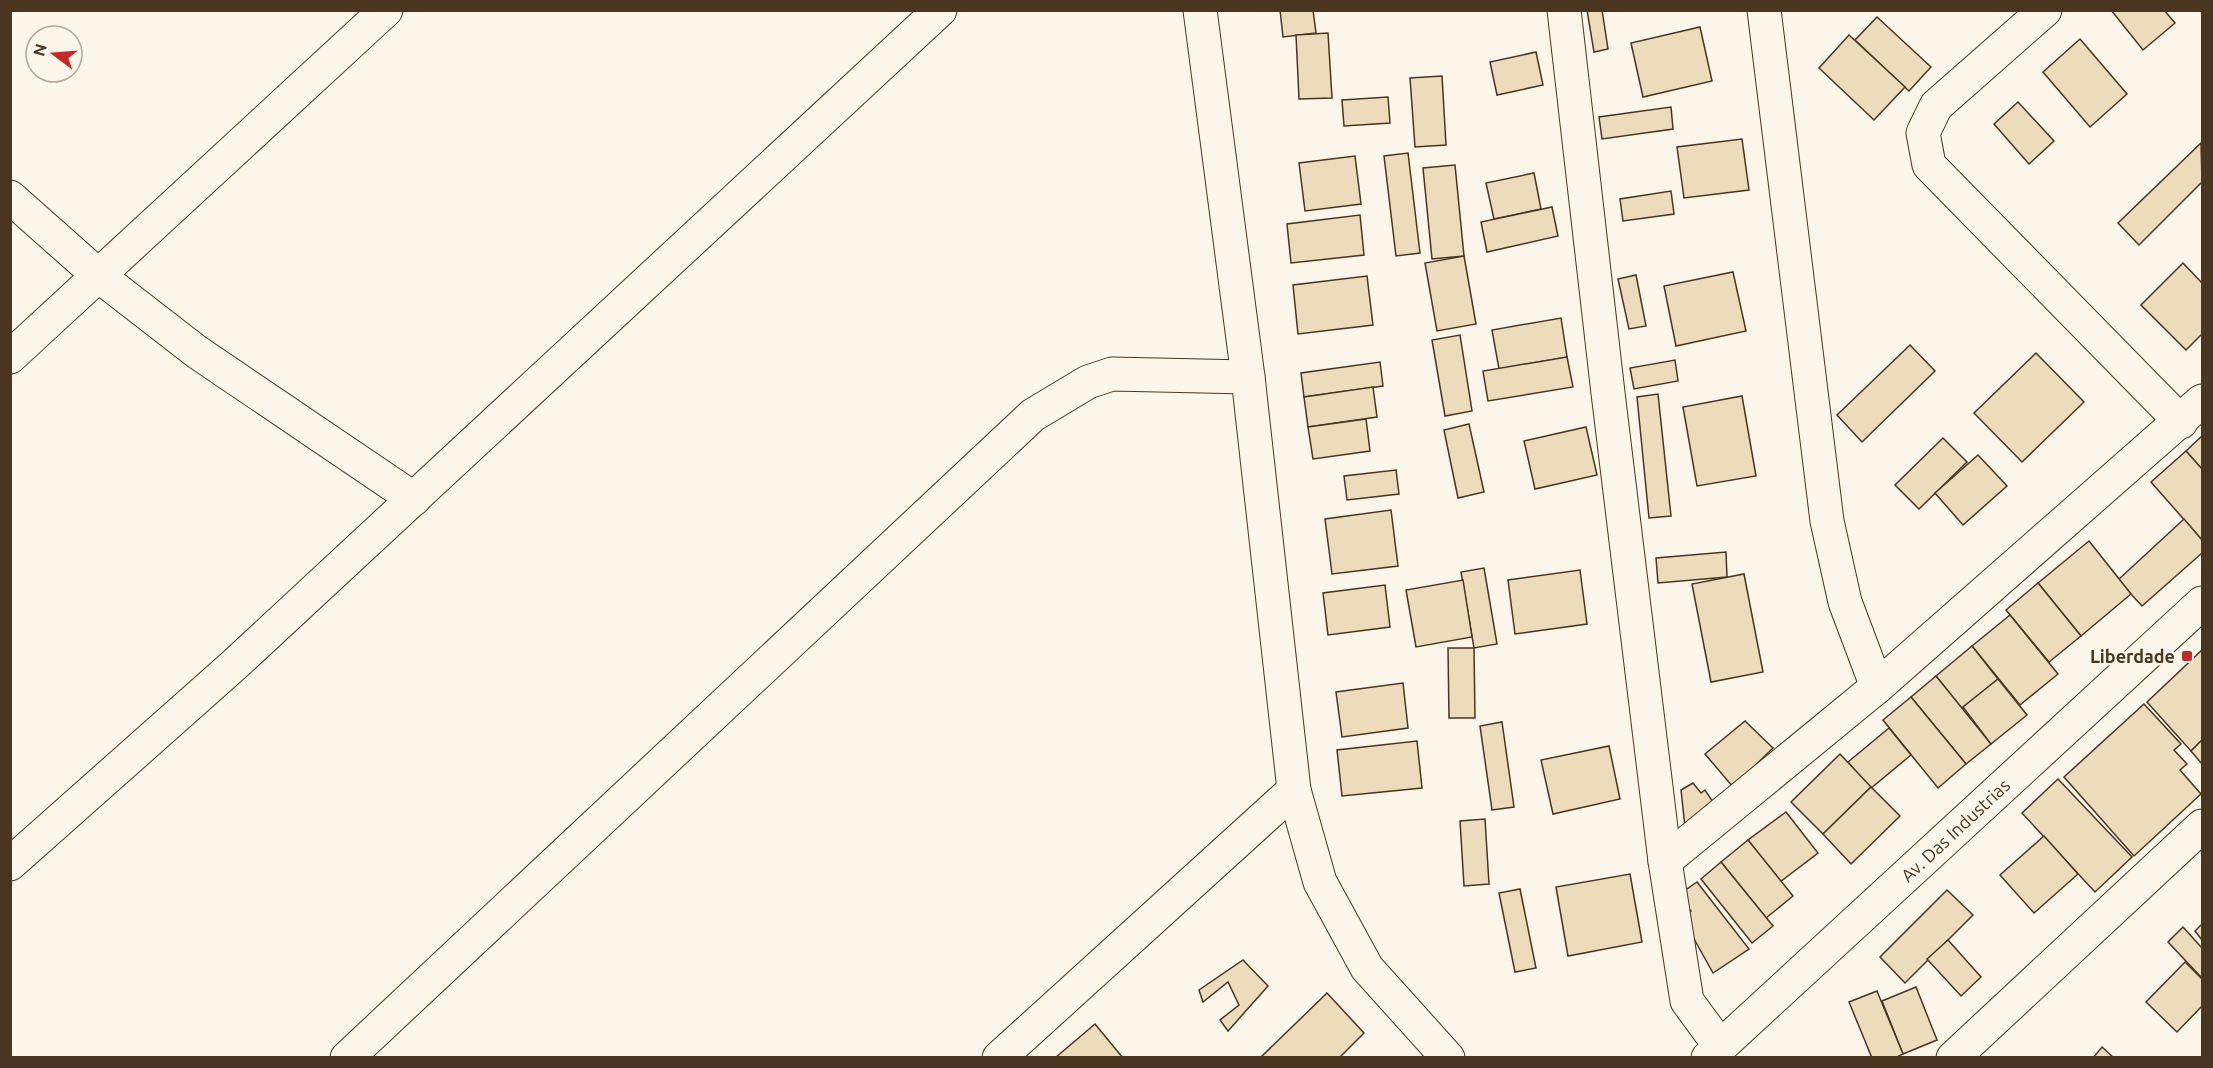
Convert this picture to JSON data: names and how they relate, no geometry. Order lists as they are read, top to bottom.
{
  "streets": {
    "street": ["Av. Das Industrias"]
  },
  "places": {
    "transit": ["Liberdade"]
  },
  "north": "left"
}
